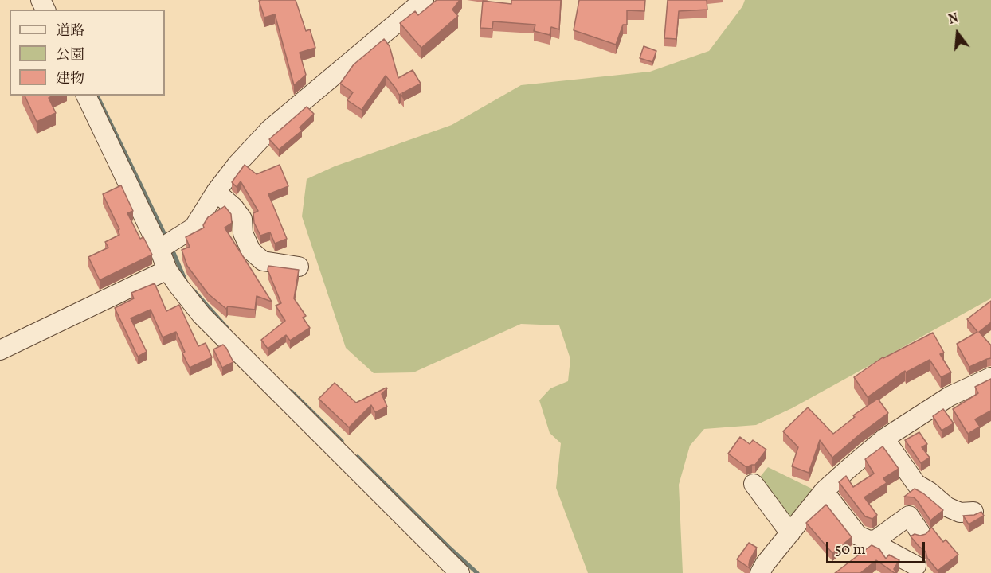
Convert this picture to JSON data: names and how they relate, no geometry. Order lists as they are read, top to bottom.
{
  "legend": ["道路", "公園", "建物"],
  "scale_bar": "50 m",
  "north": "top"
}
